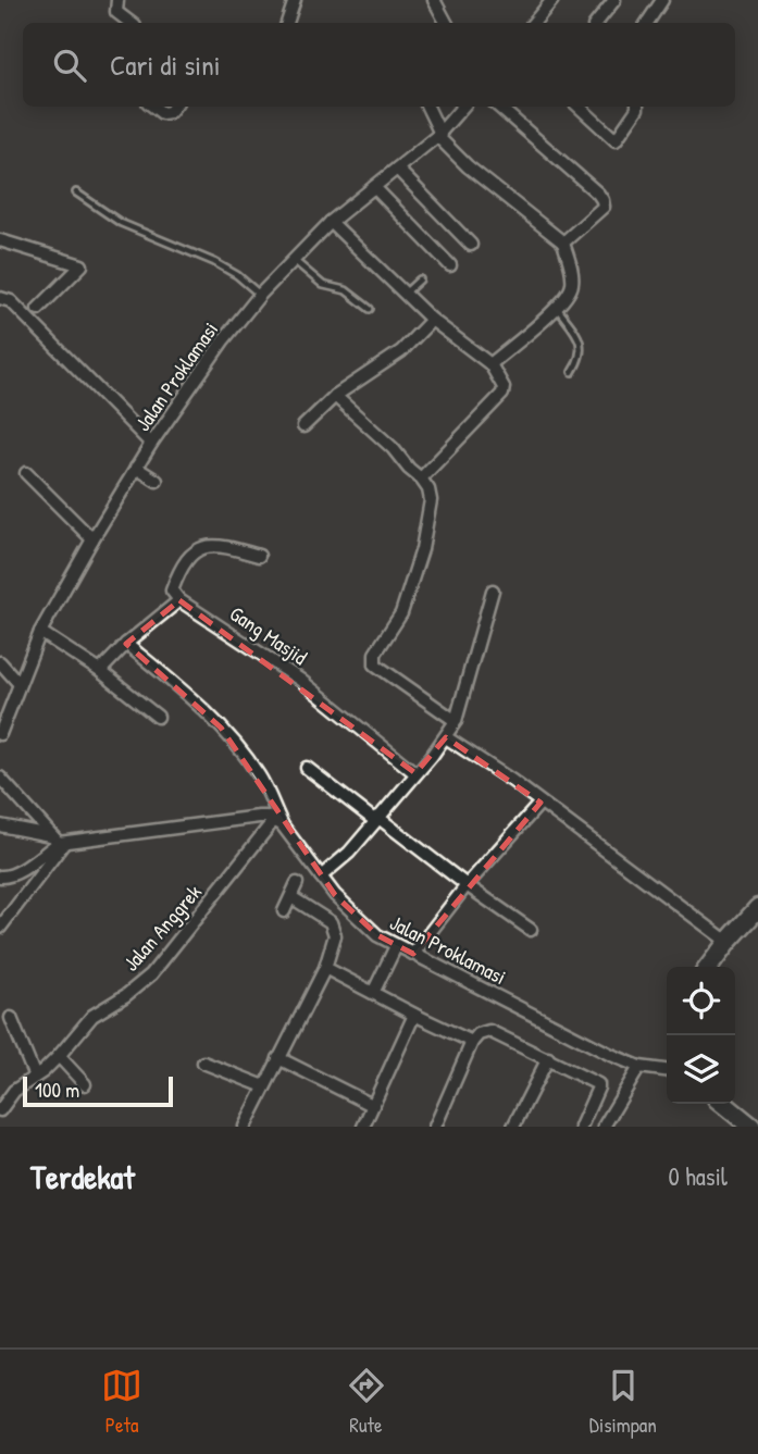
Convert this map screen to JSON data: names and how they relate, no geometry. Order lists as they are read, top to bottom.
{
  "streets": {
    "street": ["Jalan Proklamasi", "Gang Masjid", "Jalan Anggrek"]
  },
  "crossings": [
    ["Jalan Proklamasi", "Jalan Anggrek"]
  ],
  "scale_bar": "100 m",
  "page": {
    "search": "Cari di sini",
    "scale": "100 m",
    "heading": ["Terdekat", "0 hasil"],
    "nav": ["Peta", "Rute", "Disimpan"]
  }
}
